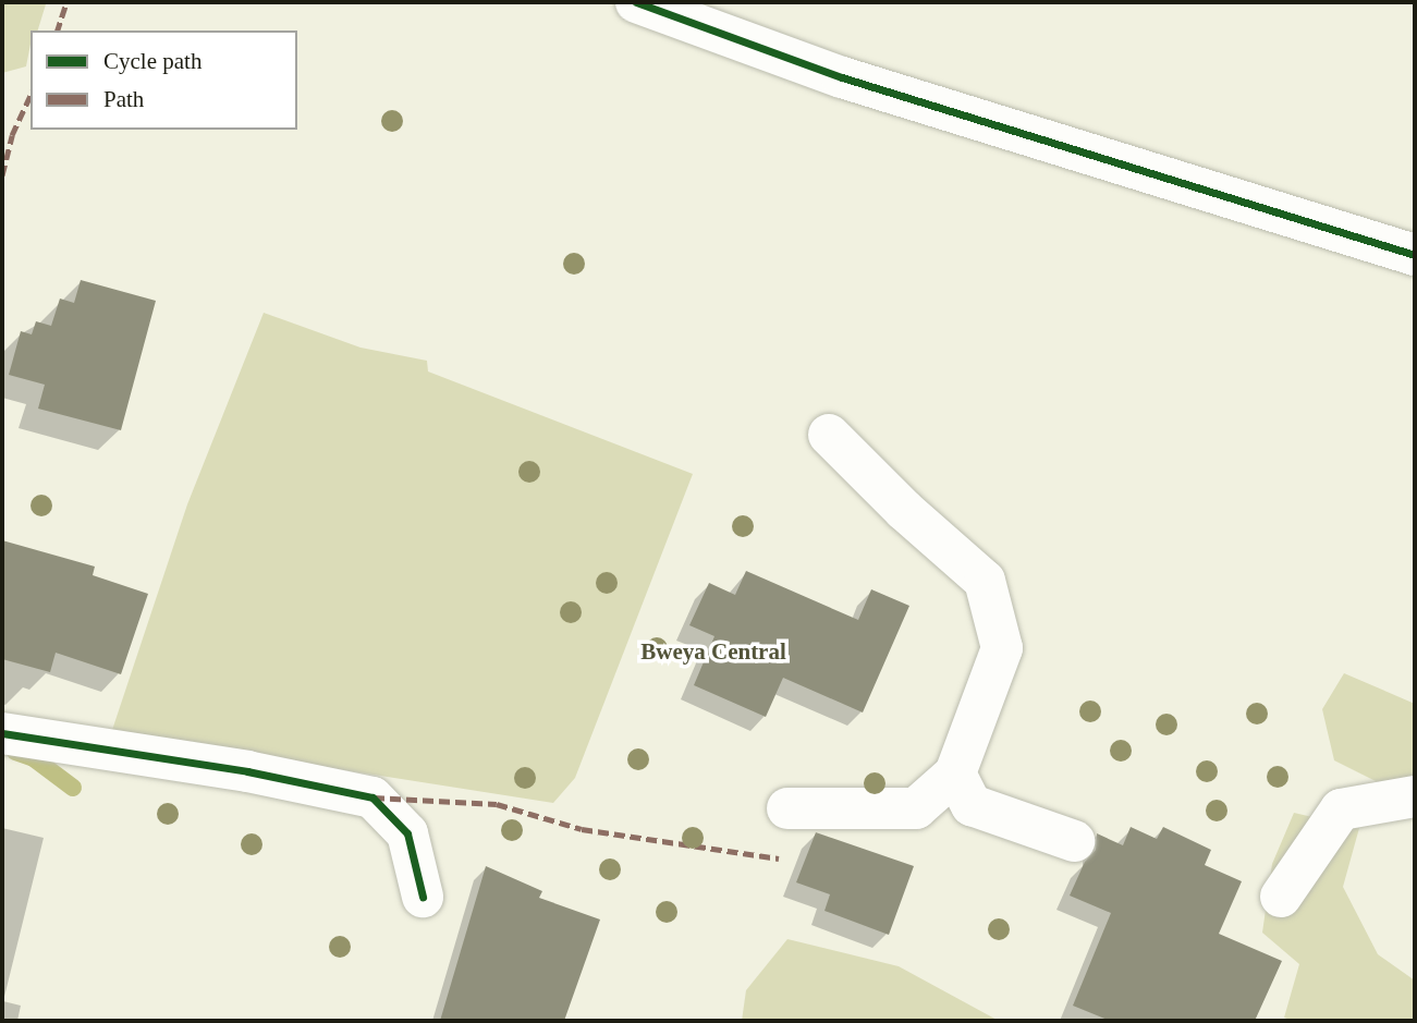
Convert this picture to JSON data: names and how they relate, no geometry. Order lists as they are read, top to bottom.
{
  "districts": ["Bweya Central"],
  "legend": ["Cycle path", "Path"]
}
